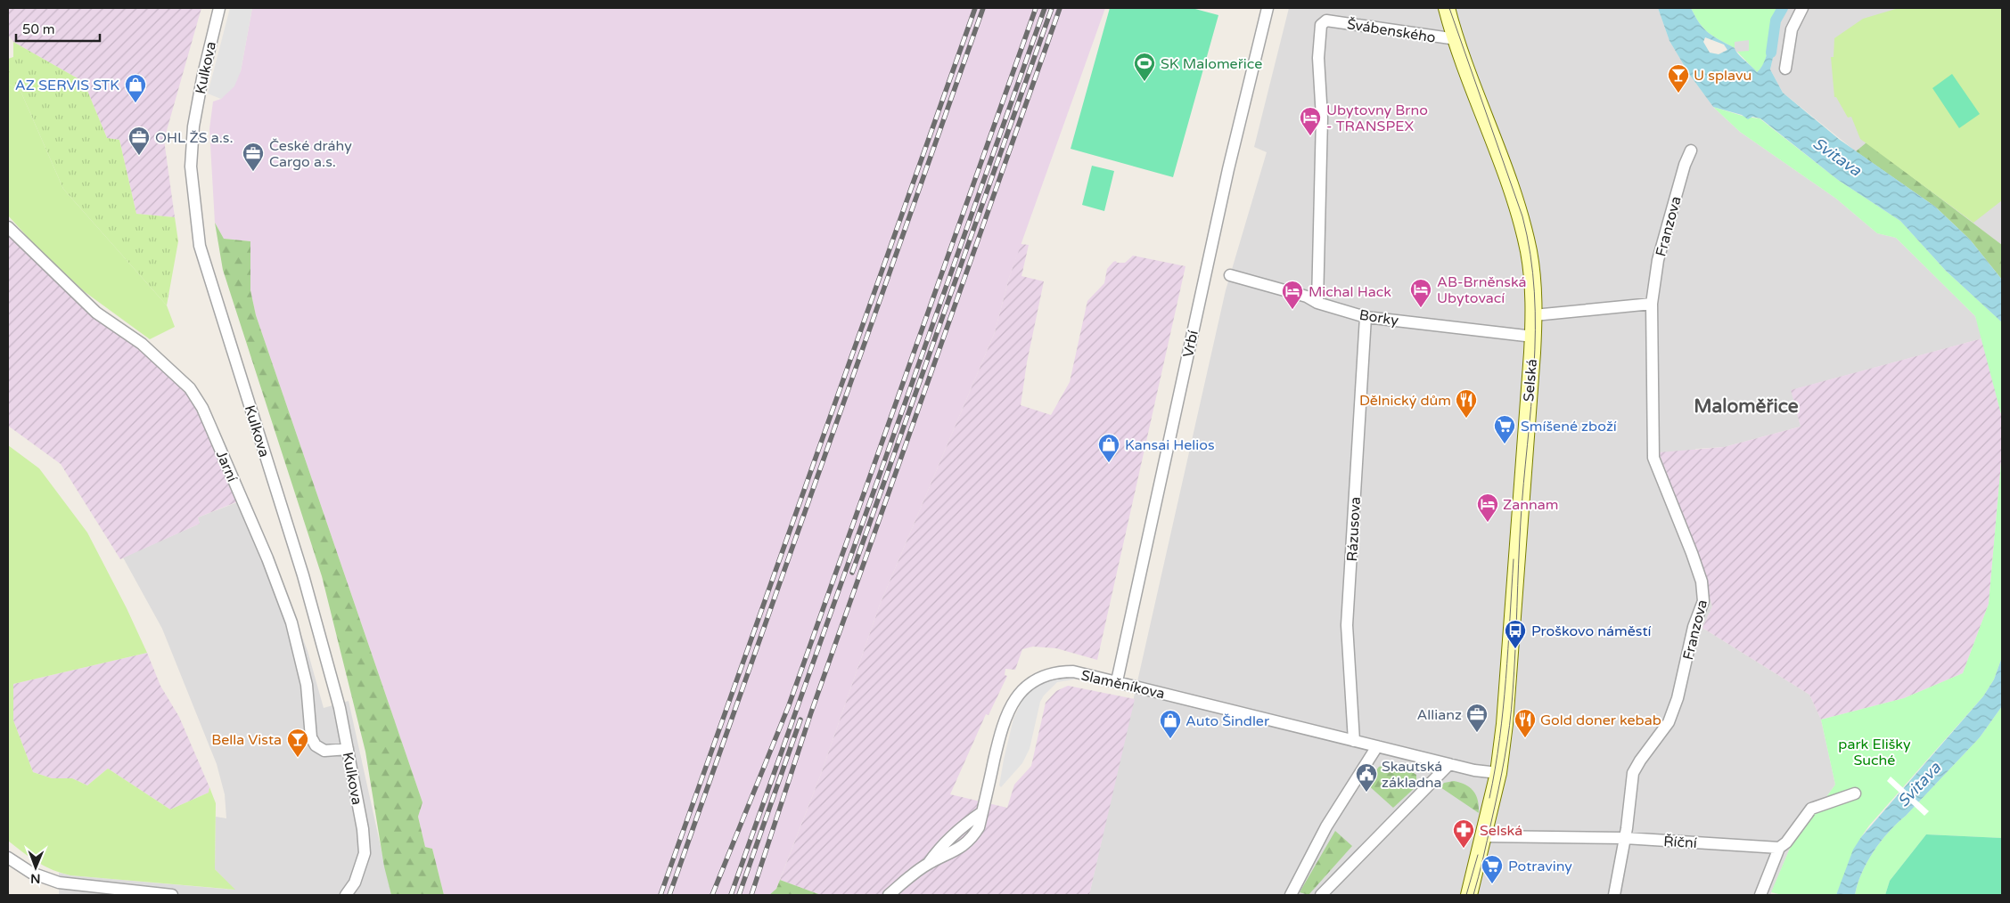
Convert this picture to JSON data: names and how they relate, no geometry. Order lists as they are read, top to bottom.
{
  "streets": {
    "main road": ["Selská"],
    "street": [
      "Švábenského",
      "Kulkova",
      "Franzova",
      "Borky",
      "Vrbí",
      "Jarní",
      "Rázusova",
      "Slaměníkova",
      "Říční"
    ]
  },
  "crossings": [
    ["Švábenského", "Borky"],
    ["Švábenského", "Selská"],
    ["Kulkova", "Jarní"],
    ["Franzova", "Říční"],
    ["Borky", "Selská"],
    ["Borky", "Rázusova"],
    ["Vrbí", "Slaměníkova"],
    ["Selská", "Říční"],
    ["Rázusova", "Slaměníkova"]
  ],
  "districts": ["Maloměřice"],
  "water": ["Svitava"],
  "parks": ["park Elišky Suché"],
  "places": {
    "sports": ["SK Malomeřice"],
    "bar": ["U splavu", "Bella Vista"],
    "shop": ["AZ SERVIS STK", "Kansai Helios", "Auto Šindler"],
    "hotel": [
      "Ubytovny Brno - TRANSPEX",
      "AB-Brněnská Ubytovací",
      "Michal Hack",
      "Zannam"
    ],
    "office": ["OHL ŽS a.s.", "České dráhy Cargo a.s.", "Allianz"],
    "restaurant": ["Dělnický dům", "Gold doner kebab"],
    "supermarket": ["Smíšené zboží", "Potraviny"],
    "bus stop": ["Proškovo náměstí"],
    "public building": ["Skautská základna"],
    "pharmacy": ["Selská"]
  },
  "scale_bar": "50 m",
  "north": "bottom"
}
